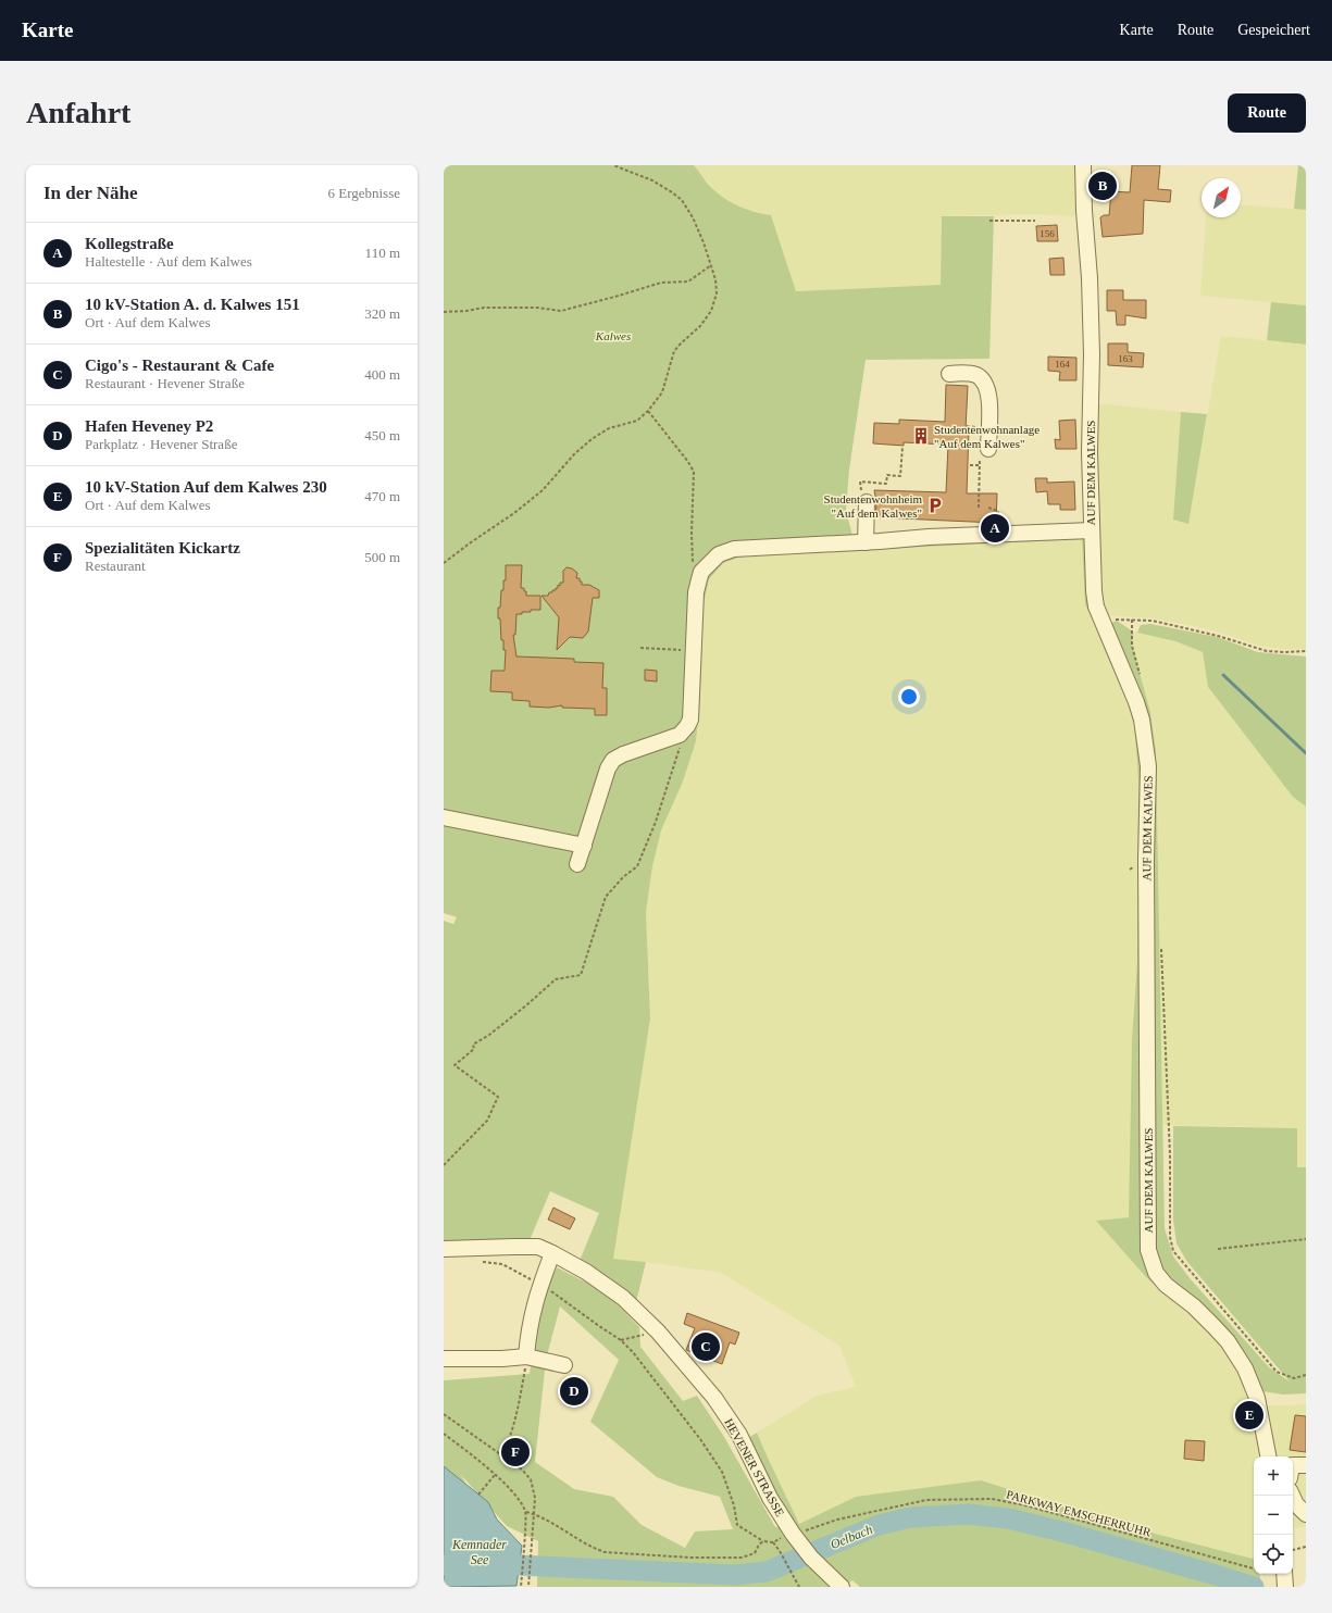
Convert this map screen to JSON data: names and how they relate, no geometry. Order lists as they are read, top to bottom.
{
  "streets": {
    "street": ["AUF DEM KALWES", "HEVENER STRASSE"],
    "path": ["PARKWAY EMSCHERRUHR"]
  },
  "crossings": [
    ["HEVENER STRASSE", "PARKWAY EMSCHERRUHR"]
  ],
  "water": ["Oelbach", "Kemnader See"],
  "parks": ["Kalwes"],
  "places": {
    "building": ["Studentenwohnanlage \"Auf dem Kalwes\""],
    "parking": ["Studentenwohnheim \"Auf dem Kalwes\""]
  },
  "house_numbers": ["156", "163", "164"],
  "north": "top right",
  "page": {
    "header": "Karte",
    "nav": ["Karte", "Route", "Gespeichert"],
    "buttons": "Route",
    "title": "Anfahrt",
    "heading": ["In der Nähe", "6 Ergebnisse"],
    "pins": [
      "B",
      "A",
      "C",
      "D",
      "E",
      "F"
    ],
    "list": [
      {
        "mark": "A",
        "name": "Kollegstraße",
        "note": "Haltestelle · Auf dem Kalwes",
        "value": "110 m"
      },
      {
        "mark": "B",
        "name": "10 kV-Station A. d. Kalwes 151",
        "note": "Ort · Auf dem Kalwes",
        "value": "320 m"
      },
      {
        "mark": "C",
        "name": "Cigo's - Restaurant & Cafe",
        "note": "Restaurant · Hevener Straße",
        "value": "400 m"
      },
      {
        "mark": "D",
        "name": "Hafen Heveney P2",
        "note": "Parkplatz · Hevener Straße",
        "value": "450 m"
      },
      {
        "mark": "E",
        "name": "10 kV-Station Auf dem Kalwes 230",
        "note": "Ort · Auf dem Kalwes",
        "value": "470 m"
      },
      {
        "mark": "F",
        "name": "Spezialitäten Kickartz",
        "note": "Restaurant",
        "value": "500 m"
      }
    ],
    "map_buttons": ["+", "−"]
  }
}
